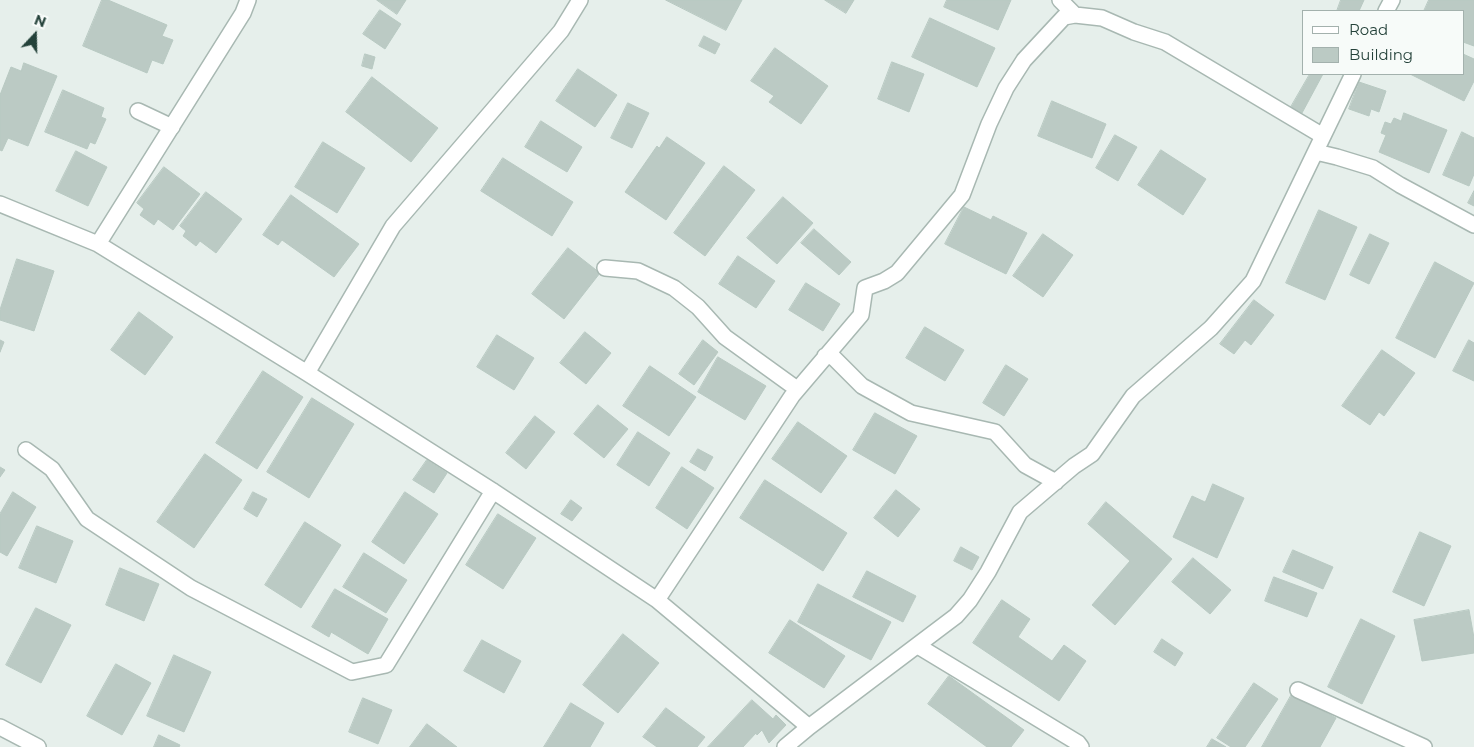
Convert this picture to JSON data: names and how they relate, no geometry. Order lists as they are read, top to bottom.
{
  "legend": ["Road", "Building"],
  "north": "top"
}
